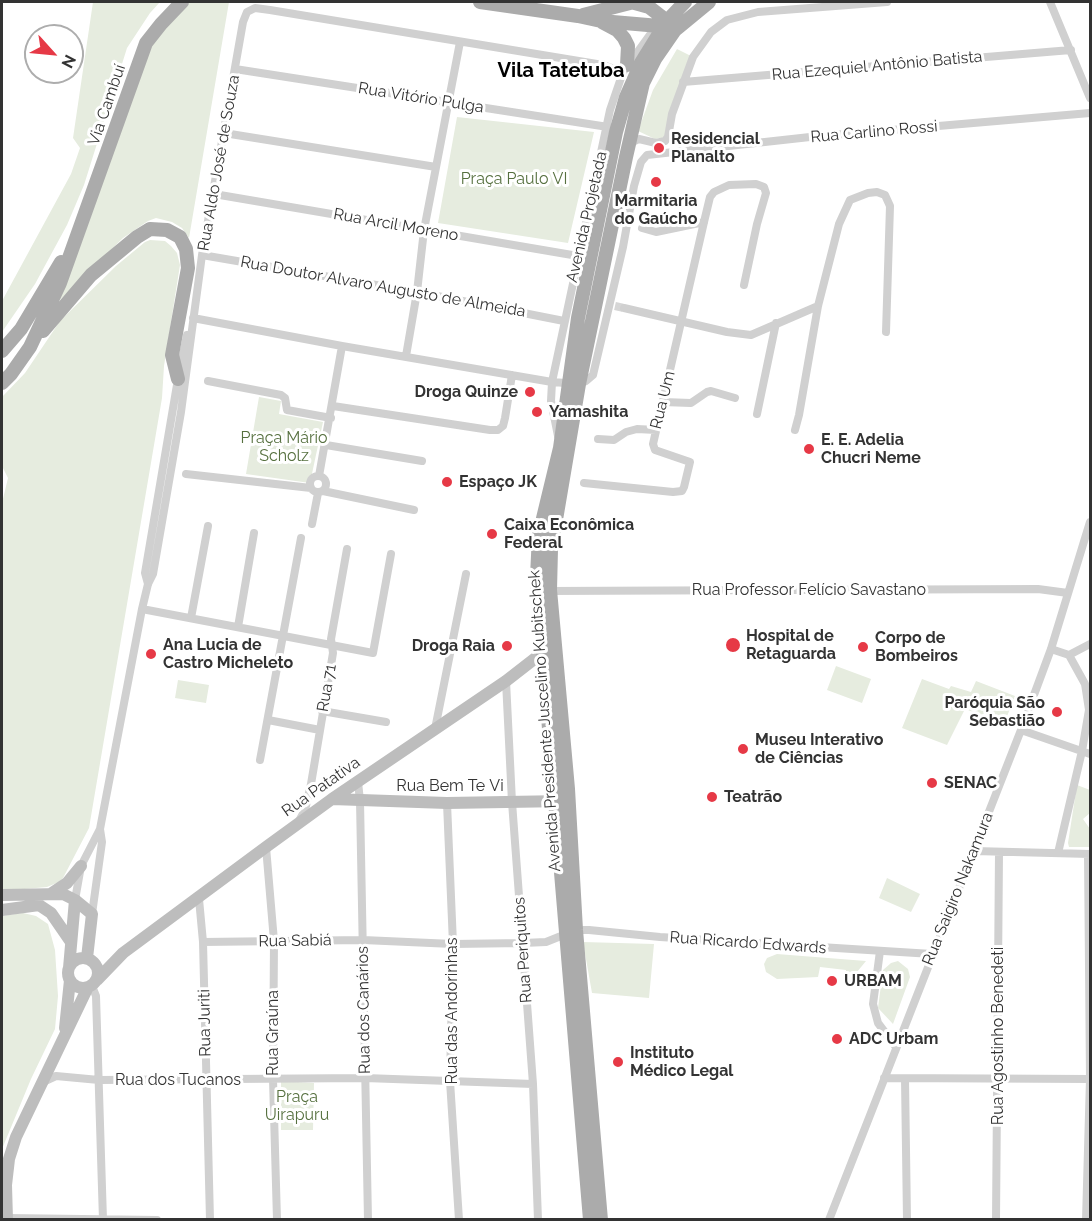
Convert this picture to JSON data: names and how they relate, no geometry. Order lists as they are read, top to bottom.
{
  "streets": {
    "main road": [
      "Via Cambuí",
      "Avenida Presidente Juscelino Kubitschek",
      "Rua Bem Te Vi",
      "Rua Patativa"
    ],
    "street": [
      "Rua Ezequiel Antônio Batista",
      "Rua Vitório Pulga",
      "Rua Carlino Rossi",
      "Rua Aldo José de Souza",
      "Avenida Projetada",
      "Rua Arcil Moreno",
      "Rua Doutor Alvaro Augusto de Almeida",
      "Rua Um",
      "Rua Professor Felício Savastano",
      "Rua 71",
      "Rua Saigiro Nakamura",
      "Rua Sabiá",
      "Rua Ricardo Edwards",
      "Rua Periquitos",
      "Rua dos Canários",
      "Rua das Andorinhas",
      "Rua Juriti",
      "Rua Graúna",
      "Rua Agostinho Benedeti",
      "Rua dos Tucanos"
    ]
  },
  "crossings": [
    ["Rua Vitório Pulga", "Rua Aldo José de Souza"],
    ["Rua Vitório Pulga", "Avenida Projetada"],
    ["Rua Aldo José de Souza", "Rua Arcil Moreno"],
    ["Rua Aldo José de Souza", "Rua Doutor Alvaro Augusto de Almeida"],
    ["Avenida Projetada", "Rua Arcil Moreno"],
    ["Avenida Projetada", "Rua Doutor Alvaro Augusto de Almeida"],
    ["Avenida Projetada", "Avenida Presidente Juscelino Kubitschek"],
    ["Rua Professor Felício Savastano", "Avenida Presidente Juscelino Kubitschek"],
    ["Rua Professor Felício Savastano", "Rua Saigiro Nakamura"],
    ["Rua 71", "Rua Patativa"],
    ["Avenida Presidente Juscelino Kubitschek", "Rua Bem Te Vi"],
    ["Avenida Presidente Juscelino Kubitschek", "Rua Patativa"],
    ["Avenida Presidente Juscelino Kubitschek", "Rua Sabiá"],
    ["Avenida Presidente Juscelino Kubitschek", "Rua Ricardo Edwards"],
    ["Rua Bem Te Vi", "Rua Patativa"],
    ["Rua Bem Te Vi", "Rua Periquitos"],
    ["Rua Bem Te Vi", "Rua dos Canários"],
    ["Rua Bem Te Vi", "Rua das Andorinhas"],
    ["Rua Patativa", "Rua Periquitos"],
    ["Rua Patativa", "Rua dos Canários"],
    ["Rua Patativa", "Rua Juriti"],
    ["Rua Patativa", "Rua Graúna"],
    ["Rua Patativa", "Rua dos Tucanos"],
    ["Rua Saigiro Nakamura", "Rua Ricardo Edwards"],
    ["Rua Sabiá", "Rua Ricardo Edwards"],
    ["Rua Sabiá", "Rua Periquitos"],
    ["Rua Sabiá", "Rua dos Canários"],
    ["Rua Sabiá", "Rua das Andorinhas"],
    ["Rua Sabiá", "Rua Juriti"],
    ["Rua Sabiá", "Rua Graúna"],
    ["Rua Periquitos", "Rua dos Tucanos"],
    ["Rua dos Canários", "Rua dos Tucanos"],
    ["Rua das Andorinhas", "Rua dos Tucanos"],
    ["Rua Juriti", "Rua dos Tucanos"],
    ["Rua Graúna", "Rua dos Tucanos"]
  ],
  "districts": ["Vila Tatetuba"],
  "parks": ["Praça Paulo VI", "Praça Mário Scholz", "Praça Uirapuru"],
  "places": [
    "Residencial Planalto",
    "Marmitaria do Gaúcho",
    "Droga Quinze",
    "Yamashita",
    "E. E. Adelia Chucri Neme",
    "Espaço JK",
    "Caixa Econômica Federal",
    "Hospital de Retaguarda",
    "Droga Raia",
    "Corpo de Bombeiros",
    "Ana Lucia de Castro Micheleto",
    "Paróquia São Sebastião",
    "Museu Interativo de Ciências",
    "SENAC",
    "Teatrão",
    "URBAM",
    "ADC Urbam",
    "Instituto Médico Legal"
  ],
  "north": "bottom right"
}
